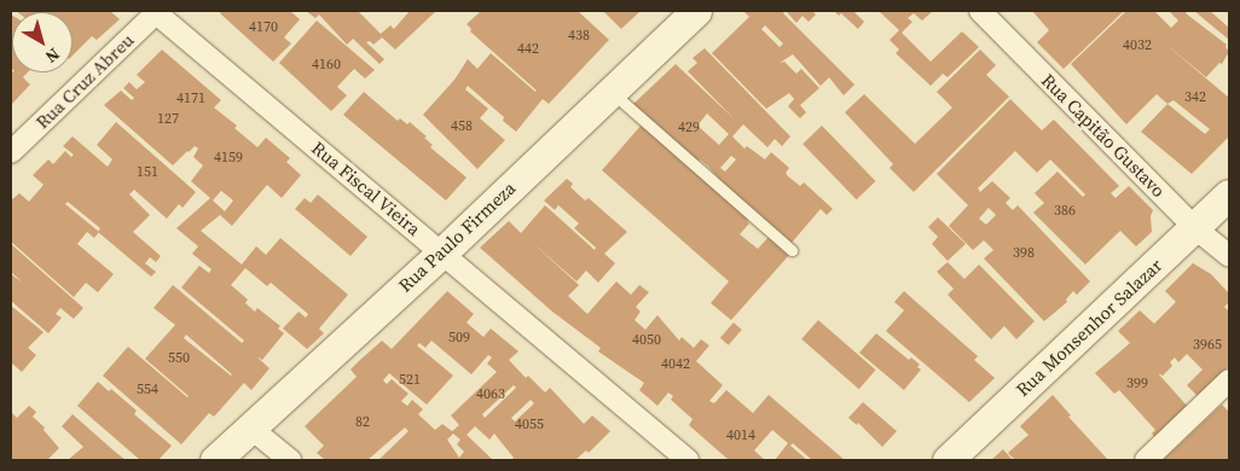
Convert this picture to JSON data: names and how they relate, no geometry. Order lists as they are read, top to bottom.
{
  "streets": {
    "street": [
      "Rua Cruz Abreu",
      "Rua Capitão Gustavo",
      "Rua Fiscal Vieira",
      "Rua Paulo Firmeza",
      "Rua Monsenhor Salazar"
    ]
  },
  "crossings": [
    ["Rua Cruz Abreu", "Rua Fiscal Vieira"],
    ["Rua Capitão Gustavo", "Rua Monsenhor Salazar"],
    ["Rua Fiscal Vieira", "Rua Paulo Firmeza"]
  ],
  "house_numbers": [
    "4170",
    "438",
    "4032",
    "442",
    "4160",
    "342",
    "4171",
    "127",
    "458",
    "429",
    "4159",
    "151",
    "386",
    "398",
    "509",
    "4050",
    "3965",
    "550",
    "4042",
    "521",
    "399",
    "554",
    "4063",
    "82",
    "4055",
    "4014"
  ],
  "north": "bottom right"
}
